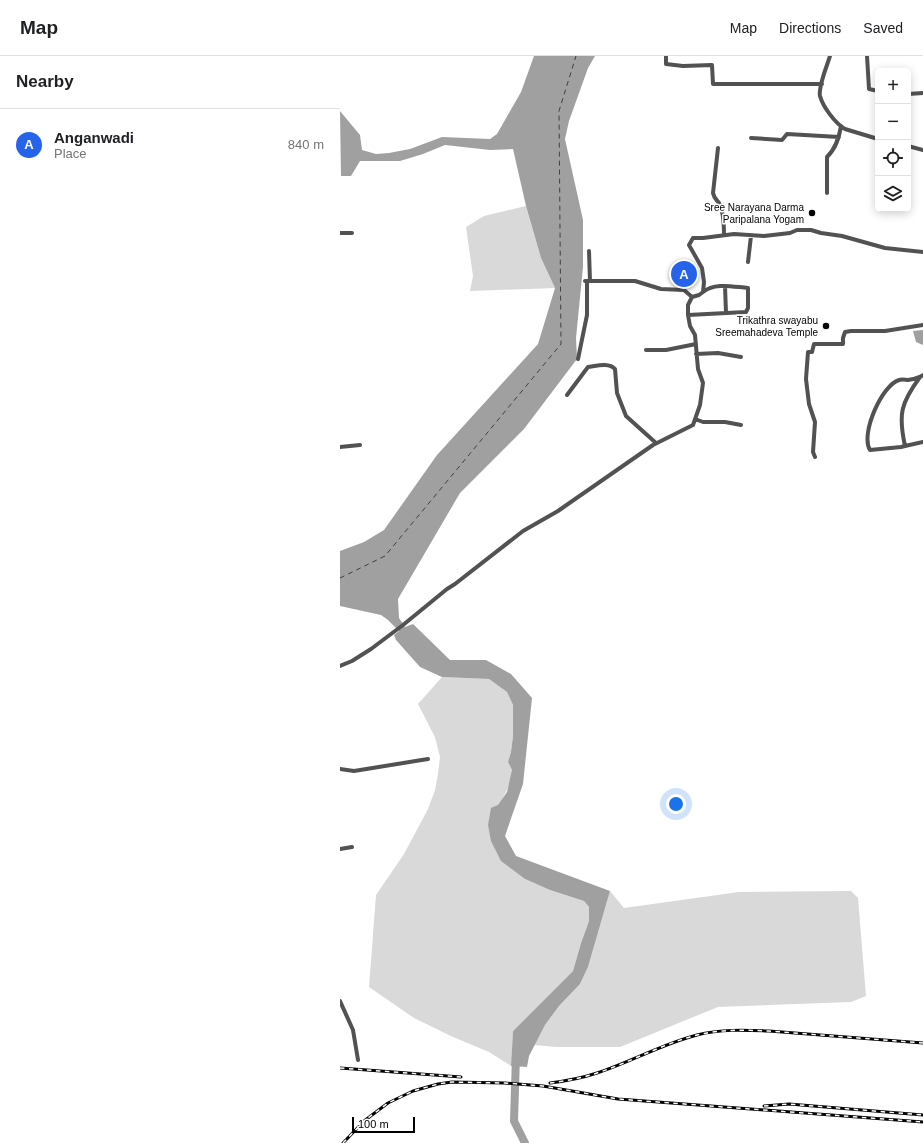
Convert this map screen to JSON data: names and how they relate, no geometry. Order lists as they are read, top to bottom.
{
  "places": ["Sree Narayana Darma Paripalana Yogam", "Trikathra swayabu Sreemahadeva Temple"],
  "scale_bar": "100 m",
  "page": {
    "header": "Map",
    "nav": ["Map", "Directions", "Saved"],
    "heading": "Nearby",
    "map_buttons": ["+", "−"],
    "list": [
      {
        "mark": "A",
        "name": "Anganwadi",
        "note": "Place",
        "value": "840 m"
      }
    ],
    "pins": "A",
    "scale": "100 m"
  }
}
